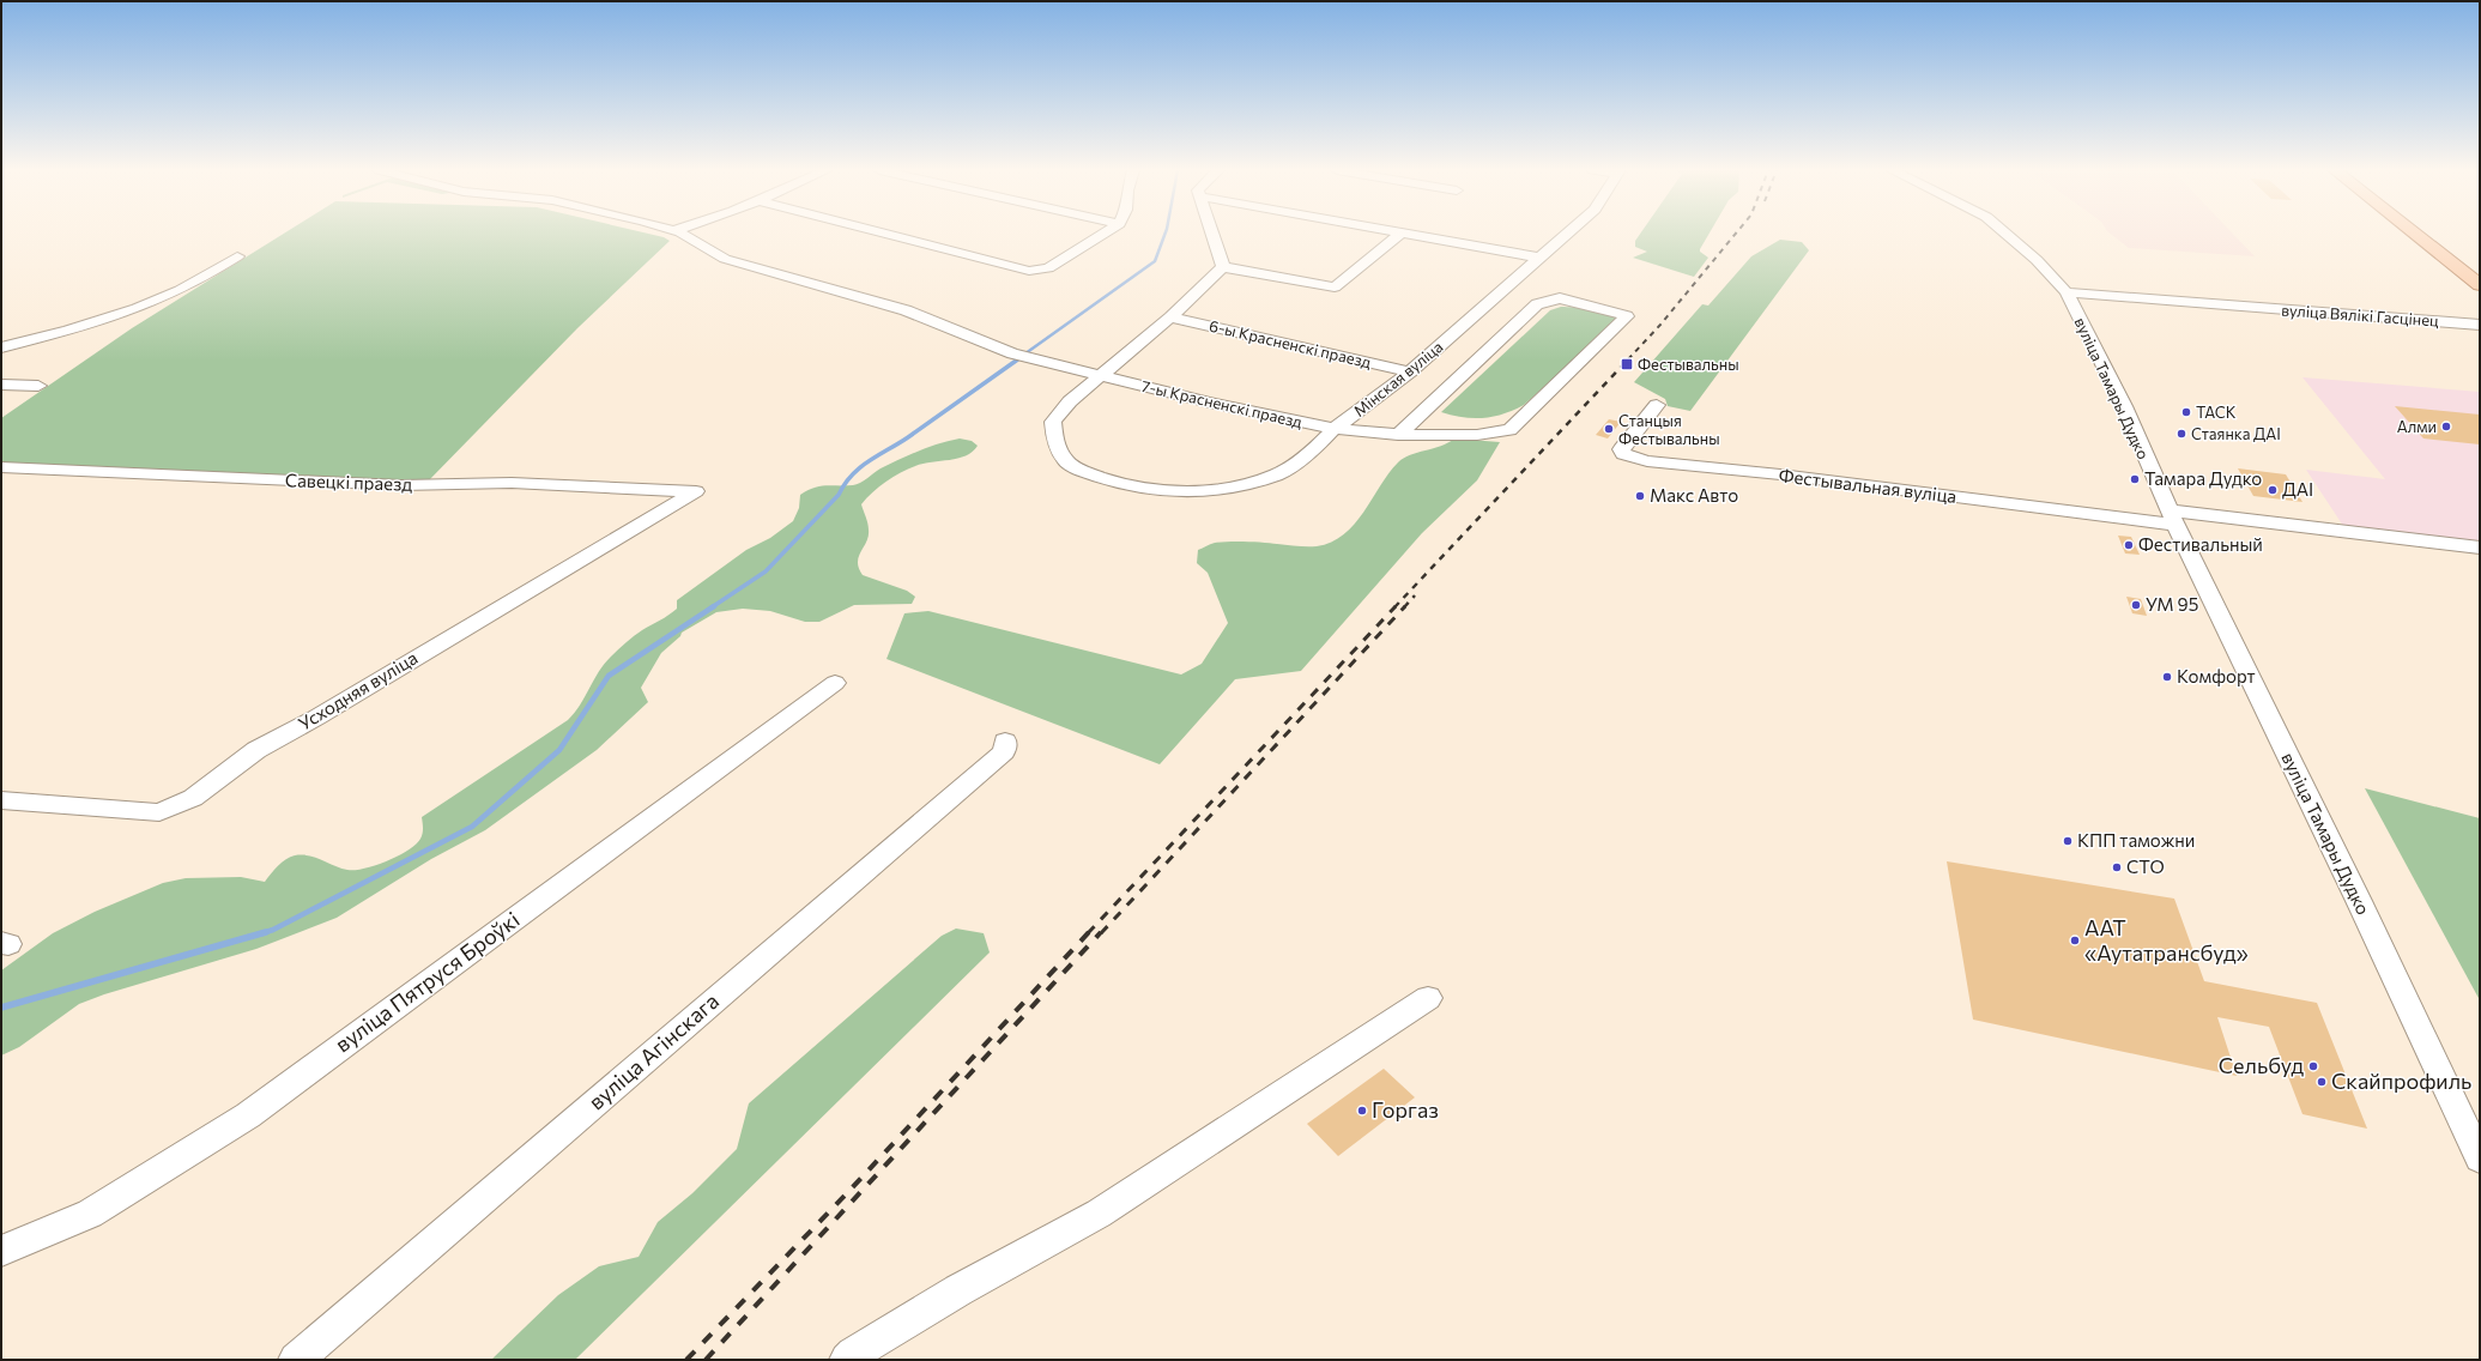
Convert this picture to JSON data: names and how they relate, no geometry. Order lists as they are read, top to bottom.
{
  "streets": {
    "street": [
      "вуліца Вялікі Гасцінец",
      "6-ы Красненскі праезд",
      "Мінская вуліца",
      "вуліца Тамары Дудко",
      "7-ы Красненскі праезд",
      "Савецкі праезд",
      "Фестывальная вуліца",
      "Усходняя вуліца",
      "вуліца Пятруся Броўкі",
      "вуліца Агінскага"
    ]
  },
  "crossings": [
    ["вуліца Вялікі Гасцінец", "вуліца Тамары Дудко"],
    ["6-ы Красненскі праезд", "Мінская вуліца"],
    ["Мінская вуліца", "7-ы Красненскі праезд"],
    ["вуліца Тамары Дудко", "Фестывальная вуліца"],
    ["Савецкі праезд", "Усходняя вуліца"]
  ],
  "places": {
    "transit": ["Фестывальны"],
    "other": [
      "ТАСК",
      "Алми",
      "Станцыя Фестывальны",
      "Стаянка ДАІ",
      "Тамара Дудко",
      "ДАІ",
      "Макс Авто",
      "Фестивальный",
      "УМ 95",
      "Комфорт",
      "КПП таможни",
      "СТО",
      "ААТ «Аутатрансбуд»",
      "Сельбуд",
      "Скайпрофиль",
      "Горгаз"
    ]
  }
}
